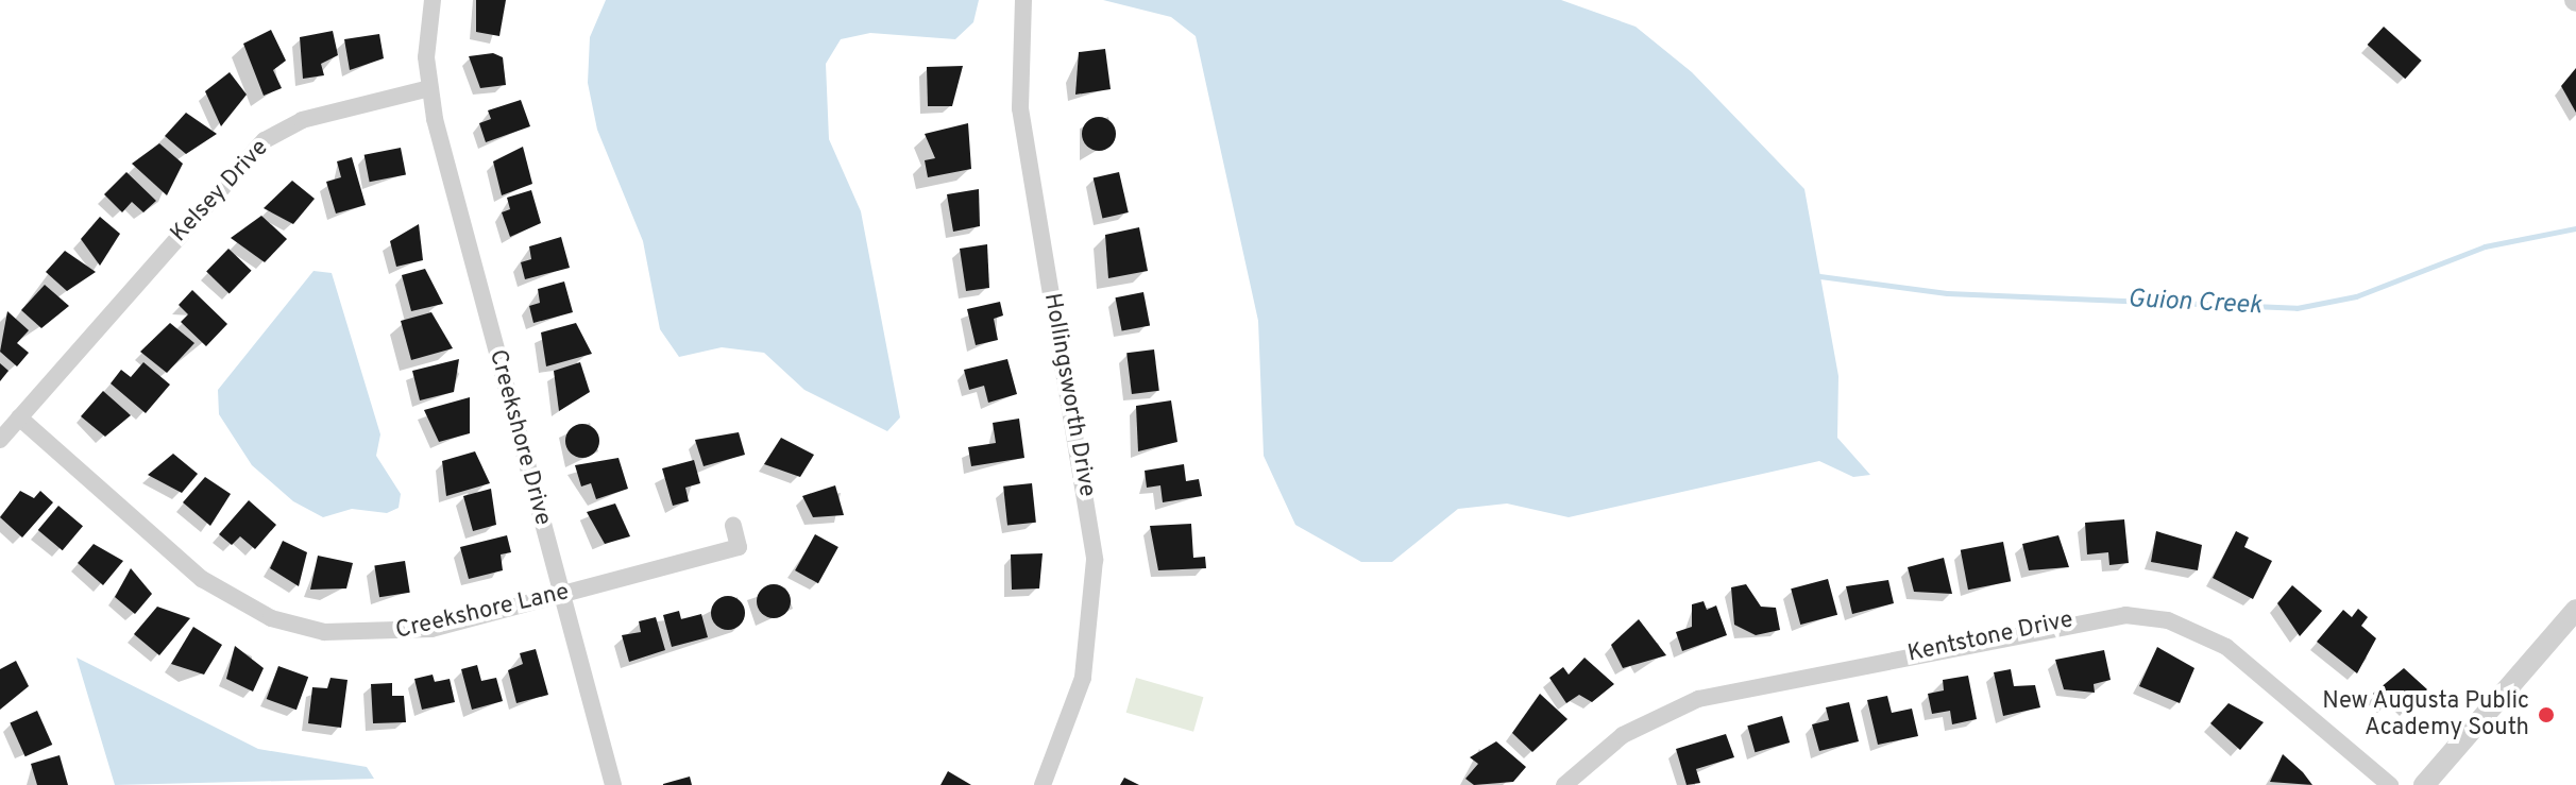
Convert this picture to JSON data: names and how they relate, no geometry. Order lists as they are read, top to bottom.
{
  "streets": {
    "street": [
      "Kelsey Drive",
      "Hollingsworth Drive",
      "Creekshore Drive",
      "Creekshore Lane",
      "Kentstone Drive"
    ]
  },
  "crossings": [
    ["Kelsey Drive", "Creekshore Drive"],
    ["Kelsey Drive", "Creekshore Lane"],
    ["Creekshore Drive", "Creekshore Lane"]
  ],
  "water": ["Guion Creek"],
  "places": ["New Augusta Public Academy South"]
}
